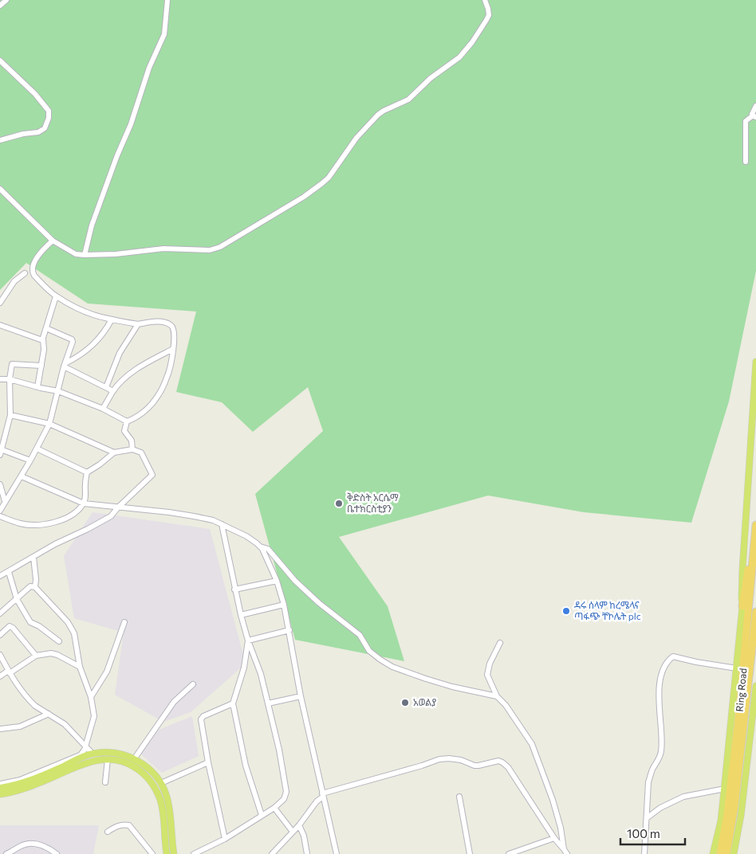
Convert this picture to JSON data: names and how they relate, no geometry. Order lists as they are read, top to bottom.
{
  "streets": {
    "highway": ["Ring Road"]
  },
  "places": ["ቅድስት አርሴማ ቤተክርስቲያን", "ዳሩ ሰላም ከረሜላና ጣፋጭ ቸኮሌት plc", "አወልያ"],
  "scale_bar": "100 m"
}
